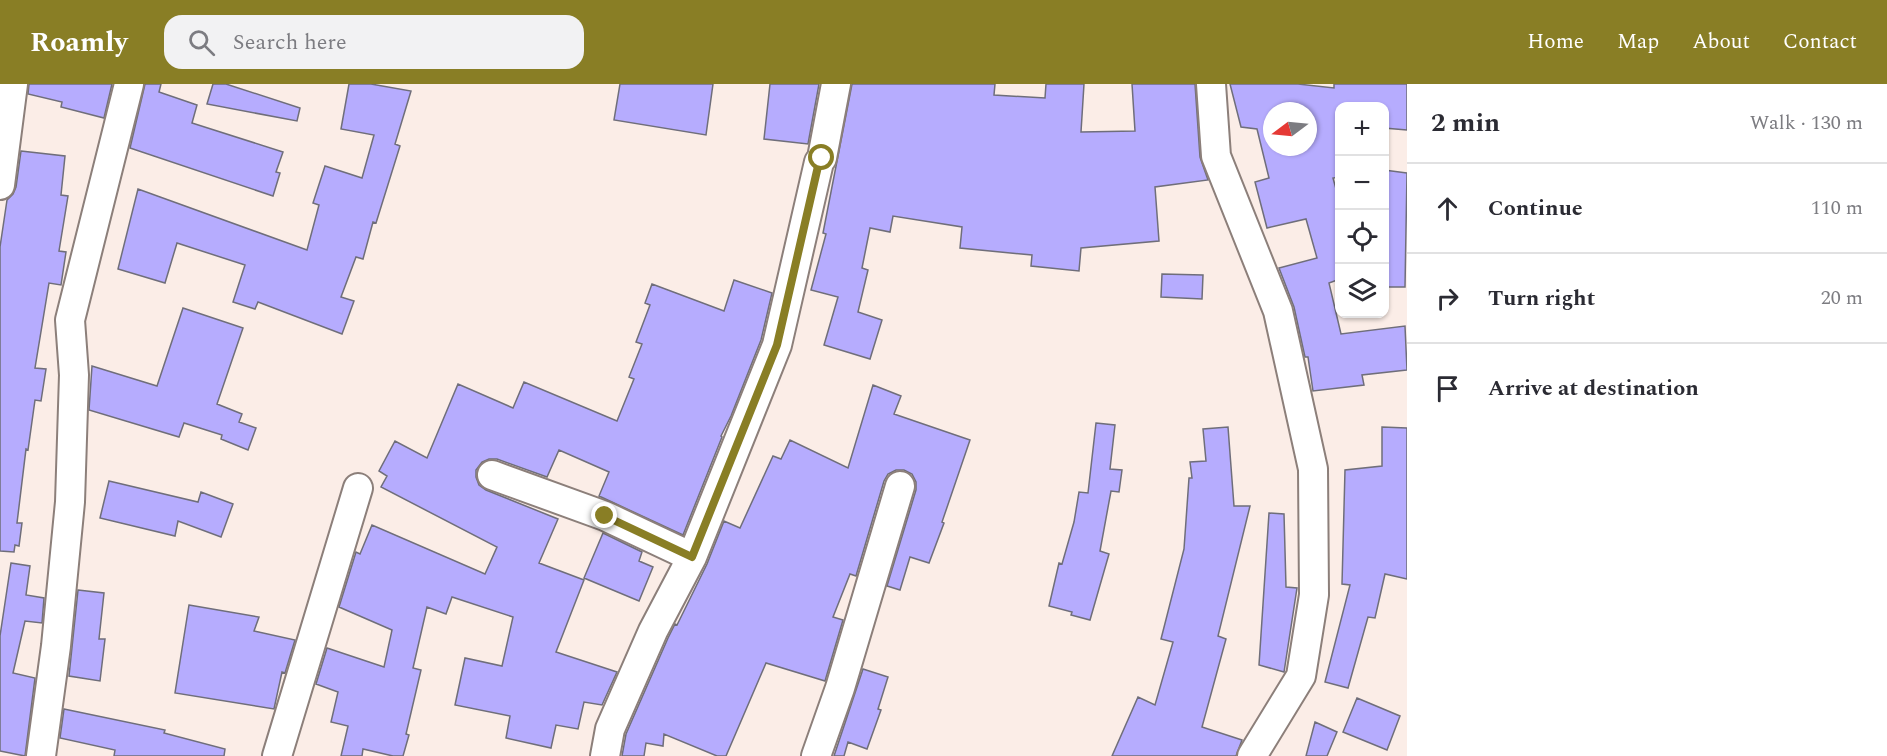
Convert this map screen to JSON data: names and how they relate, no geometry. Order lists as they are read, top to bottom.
{
  "north": "left",
  "page": {
    "header": "Roamly",
    "search": "Search here",
    "nav": [
      "Home",
      "Map",
      "About",
      "Contact"
    ],
    "heading": ["2 min", "Walk · 130 m"],
    "map_buttons": ["+", "−"],
    "list": [
      ["Continue", "110 m"],
      ["Turn right", "20 m"],
      "Arrive at destination"
    ]
  }
}
